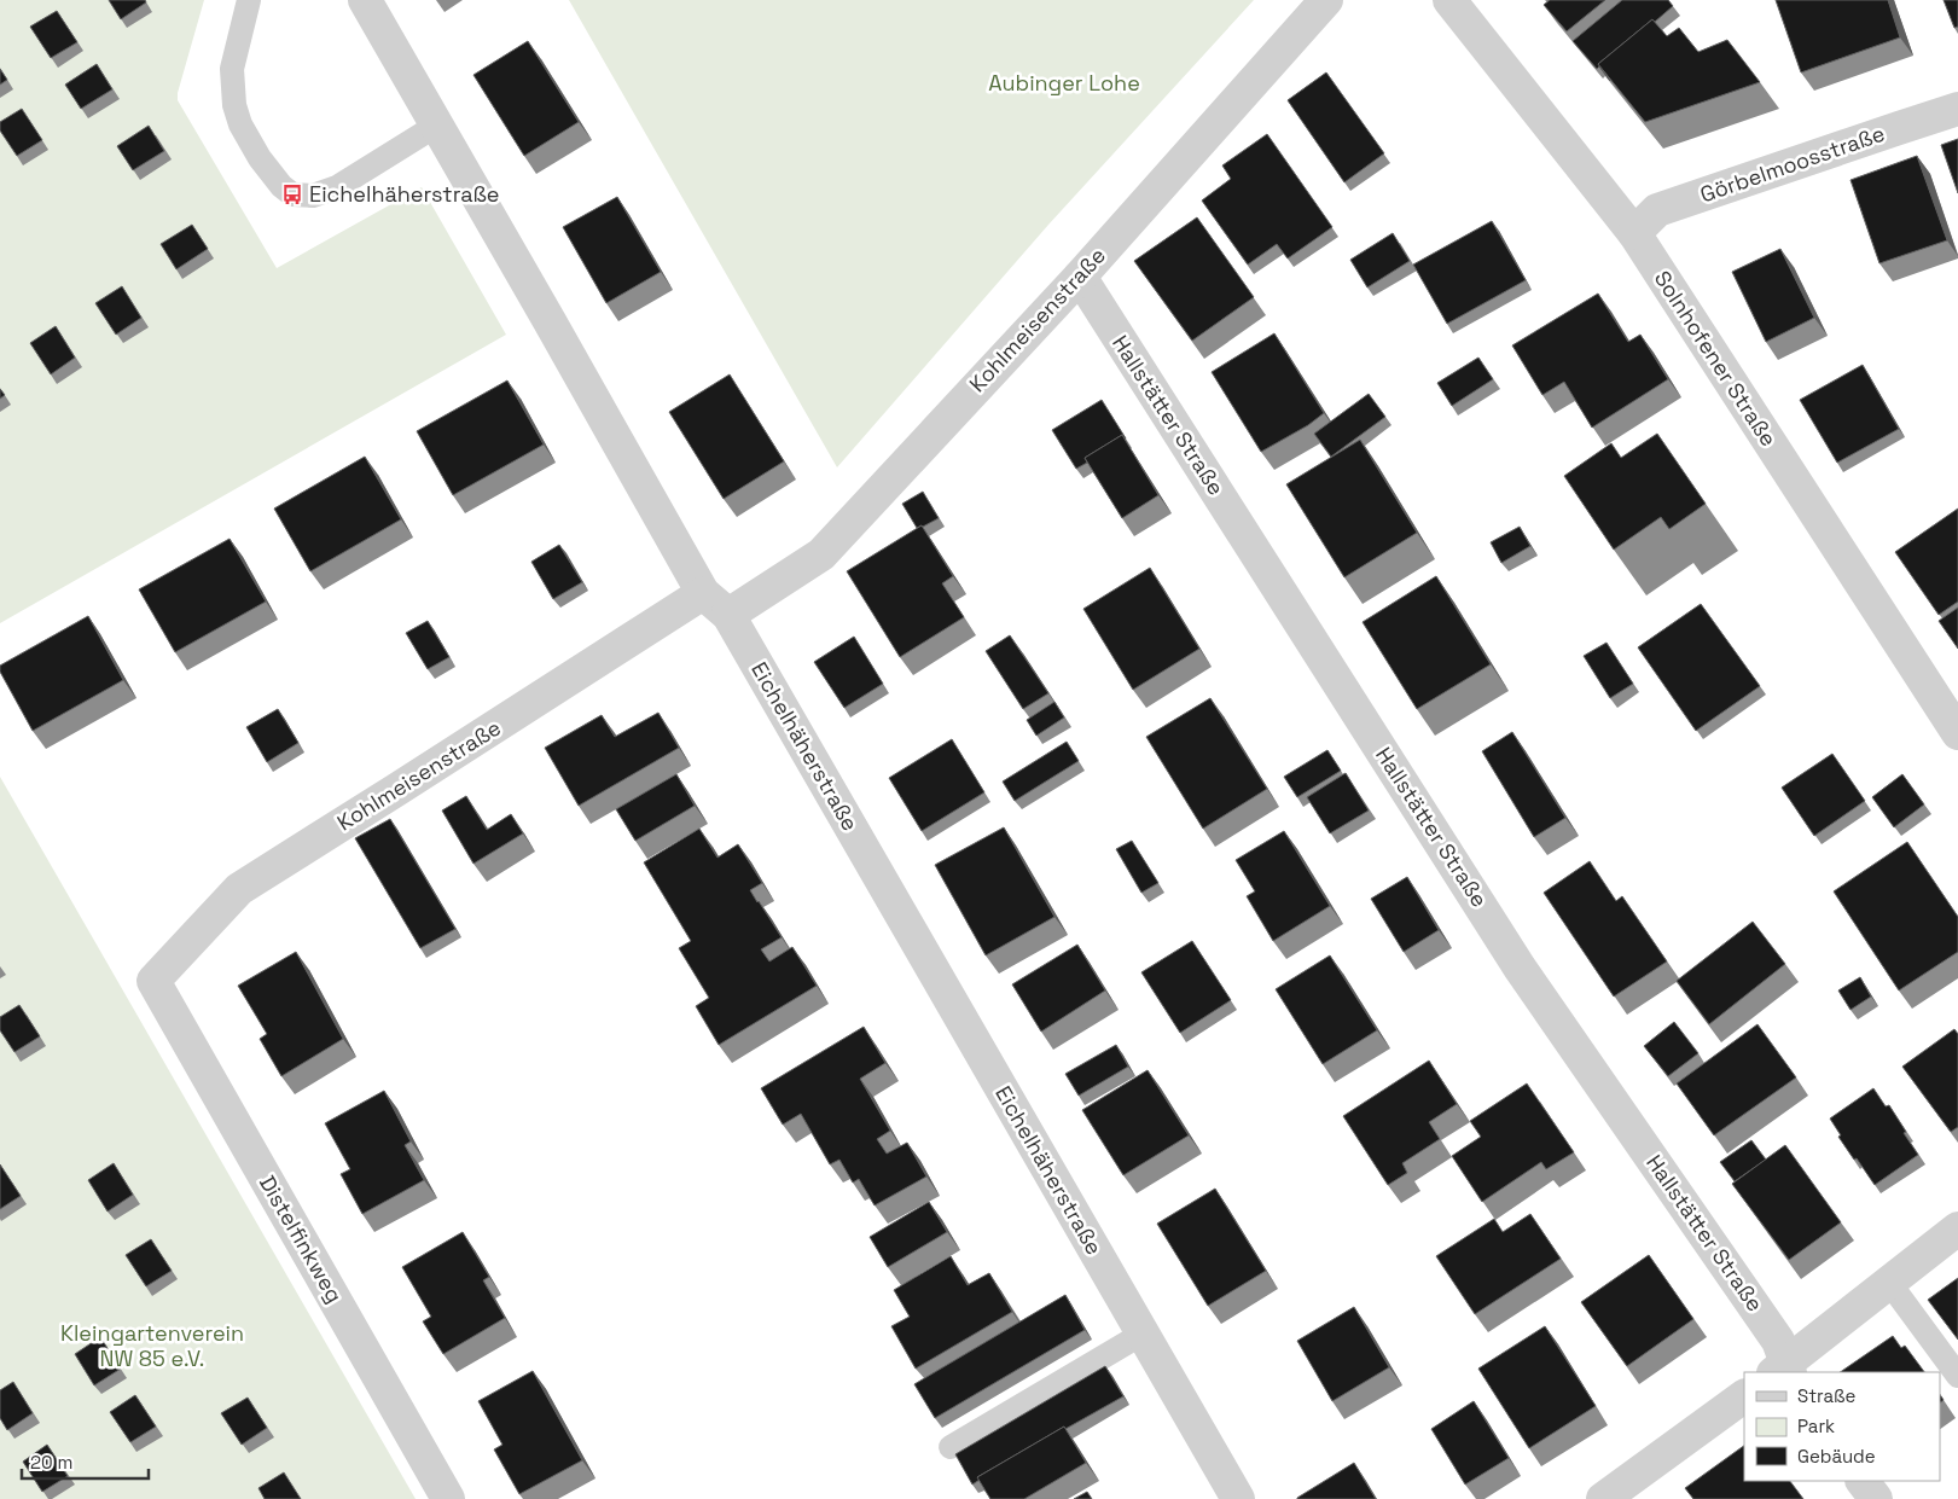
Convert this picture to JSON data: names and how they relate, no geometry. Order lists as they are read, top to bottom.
{
  "streets": {
    "street": [
      "Görbelmoosstraße",
      "Kohlmeisenstraße",
      "Solnhofener Straße",
      "Hallstätter Straße",
      "Eichelhäherstraße",
      "Distelfinkweg"
    ]
  },
  "crossings": [
    ["Görbelmoosstraße", "Solnhofener Straße"],
    ["Kohlmeisenstraße", "Hallstätter Straße"],
    ["Kohlmeisenstraße", "Eichelhäherstraße"],
    ["Kohlmeisenstraße", "Distelfinkweg"]
  ],
  "parks": ["Aubinger Lohe", "Kleingartenverein NW 85 e.V."],
  "places": {
    "bus stop": ["Eichelhäherstraße"]
  },
  "legend": ["Straße", "Park", "Gebäude"],
  "scale_bar": "20 m"
}
